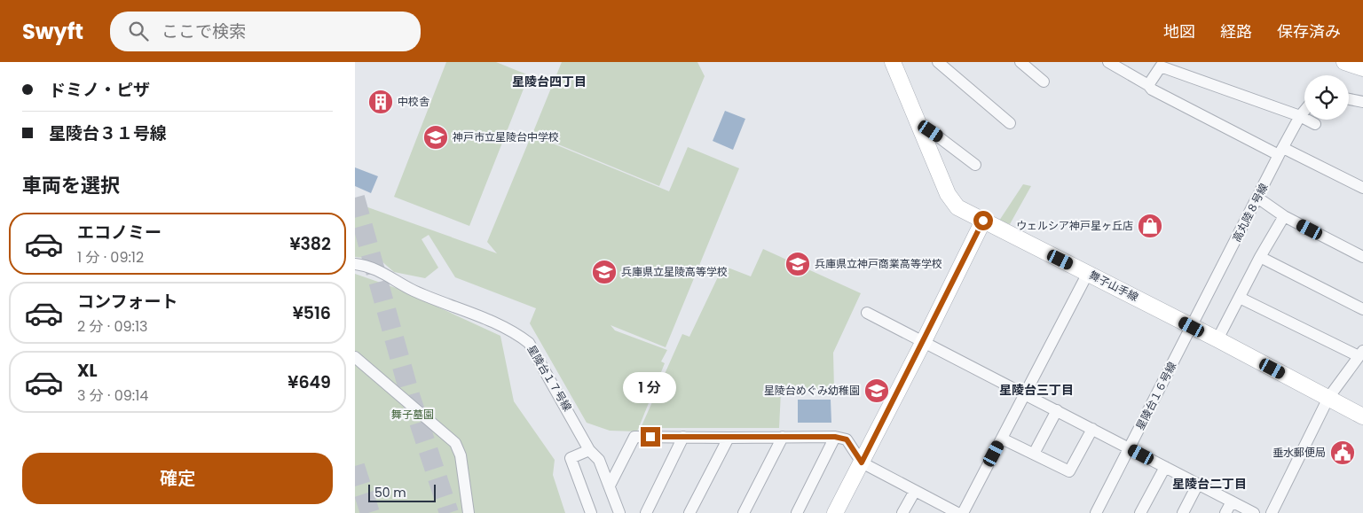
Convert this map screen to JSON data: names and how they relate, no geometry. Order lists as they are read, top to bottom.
{
  "streets": {
    "street": [
      "高丸陸８号線",
      "舞子山手線",
      "星陵台１７号線",
      "星陵台１６号線"
    ]
  },
  "crossings": [
    ["高丸陸８号線", "舞子山手線"],
    ["高丸陸８号線", "星陵台１６号線"],
    ["舞子山手線", "星陵台１６号線"]
  ],
  "districts": ["星陵台四丁目", "星陵台三丁目", "星陵台二丁目"],
  "parks": ["舞子墓園"],
  "places": {
    "building": ["中校舎"],
    "school or university": [
      "神戸市立星陵台中学校",
      "兵庫県立神戸商業高等学校",
      "兵庫県立星陵高等学校",
      "星陵台めぐみ幼稚園"
    ],
    "shop": ["ウェルシア神戸星ヶ丘店"],
    "public building": ["垂水郵便局"]
  },
  "scale_bar": "50 m",
  "page": {
    "header": "Swyft",
    "search": "ここで検索",
    "nav": ["地図", "経路", "保存済み"],
    "banner": ["ドミノ・ピザ", "星陵台３１号線"],
    "heading": "車両を選択",
    "list": [
      {
        "name": "エコノミー",
        "note": "1 分 · 09:12",
        "value": "¥382"
      },
      {
        "name": "コンフォート",
        "note": "2 分 · 09:13",
        "value": "¥516"
      },
      {
        "name": "XL",
        "note": "3 分 · 09:14",
        "value": "¥649"
      }
    ],
    "bubble": "1 分",
    "buttons": "確定",
    "scale": "50 m"
  }
}
